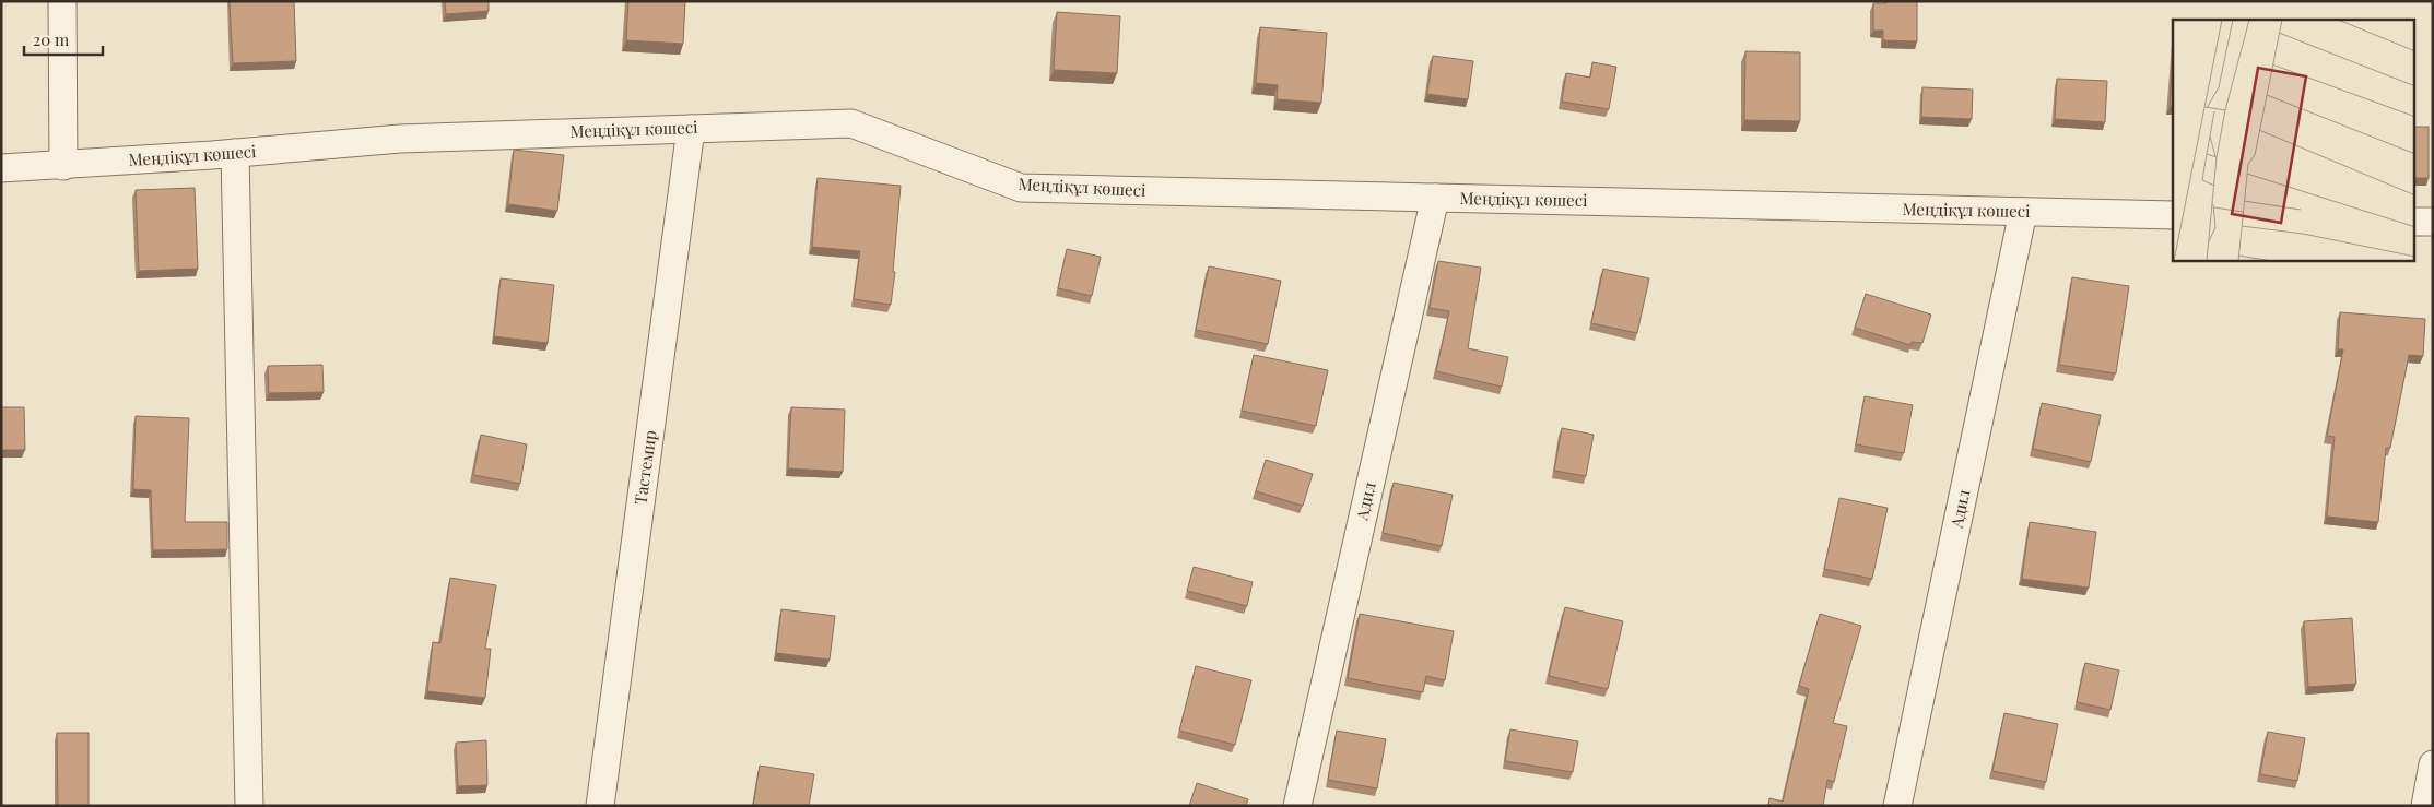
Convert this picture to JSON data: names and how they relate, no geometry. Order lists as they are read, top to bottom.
{
  "streets": {
    "street": ["Меңдіқұл көшесі", "Тастемир", "Адил"]
  },
  "crossings": [
    ["Меңдіқұл көшесі", "Тастемир"],
    ["Меңдіқұл көшесі", "Адил"]
  ],
  "scale_bar": "20 m"
}
